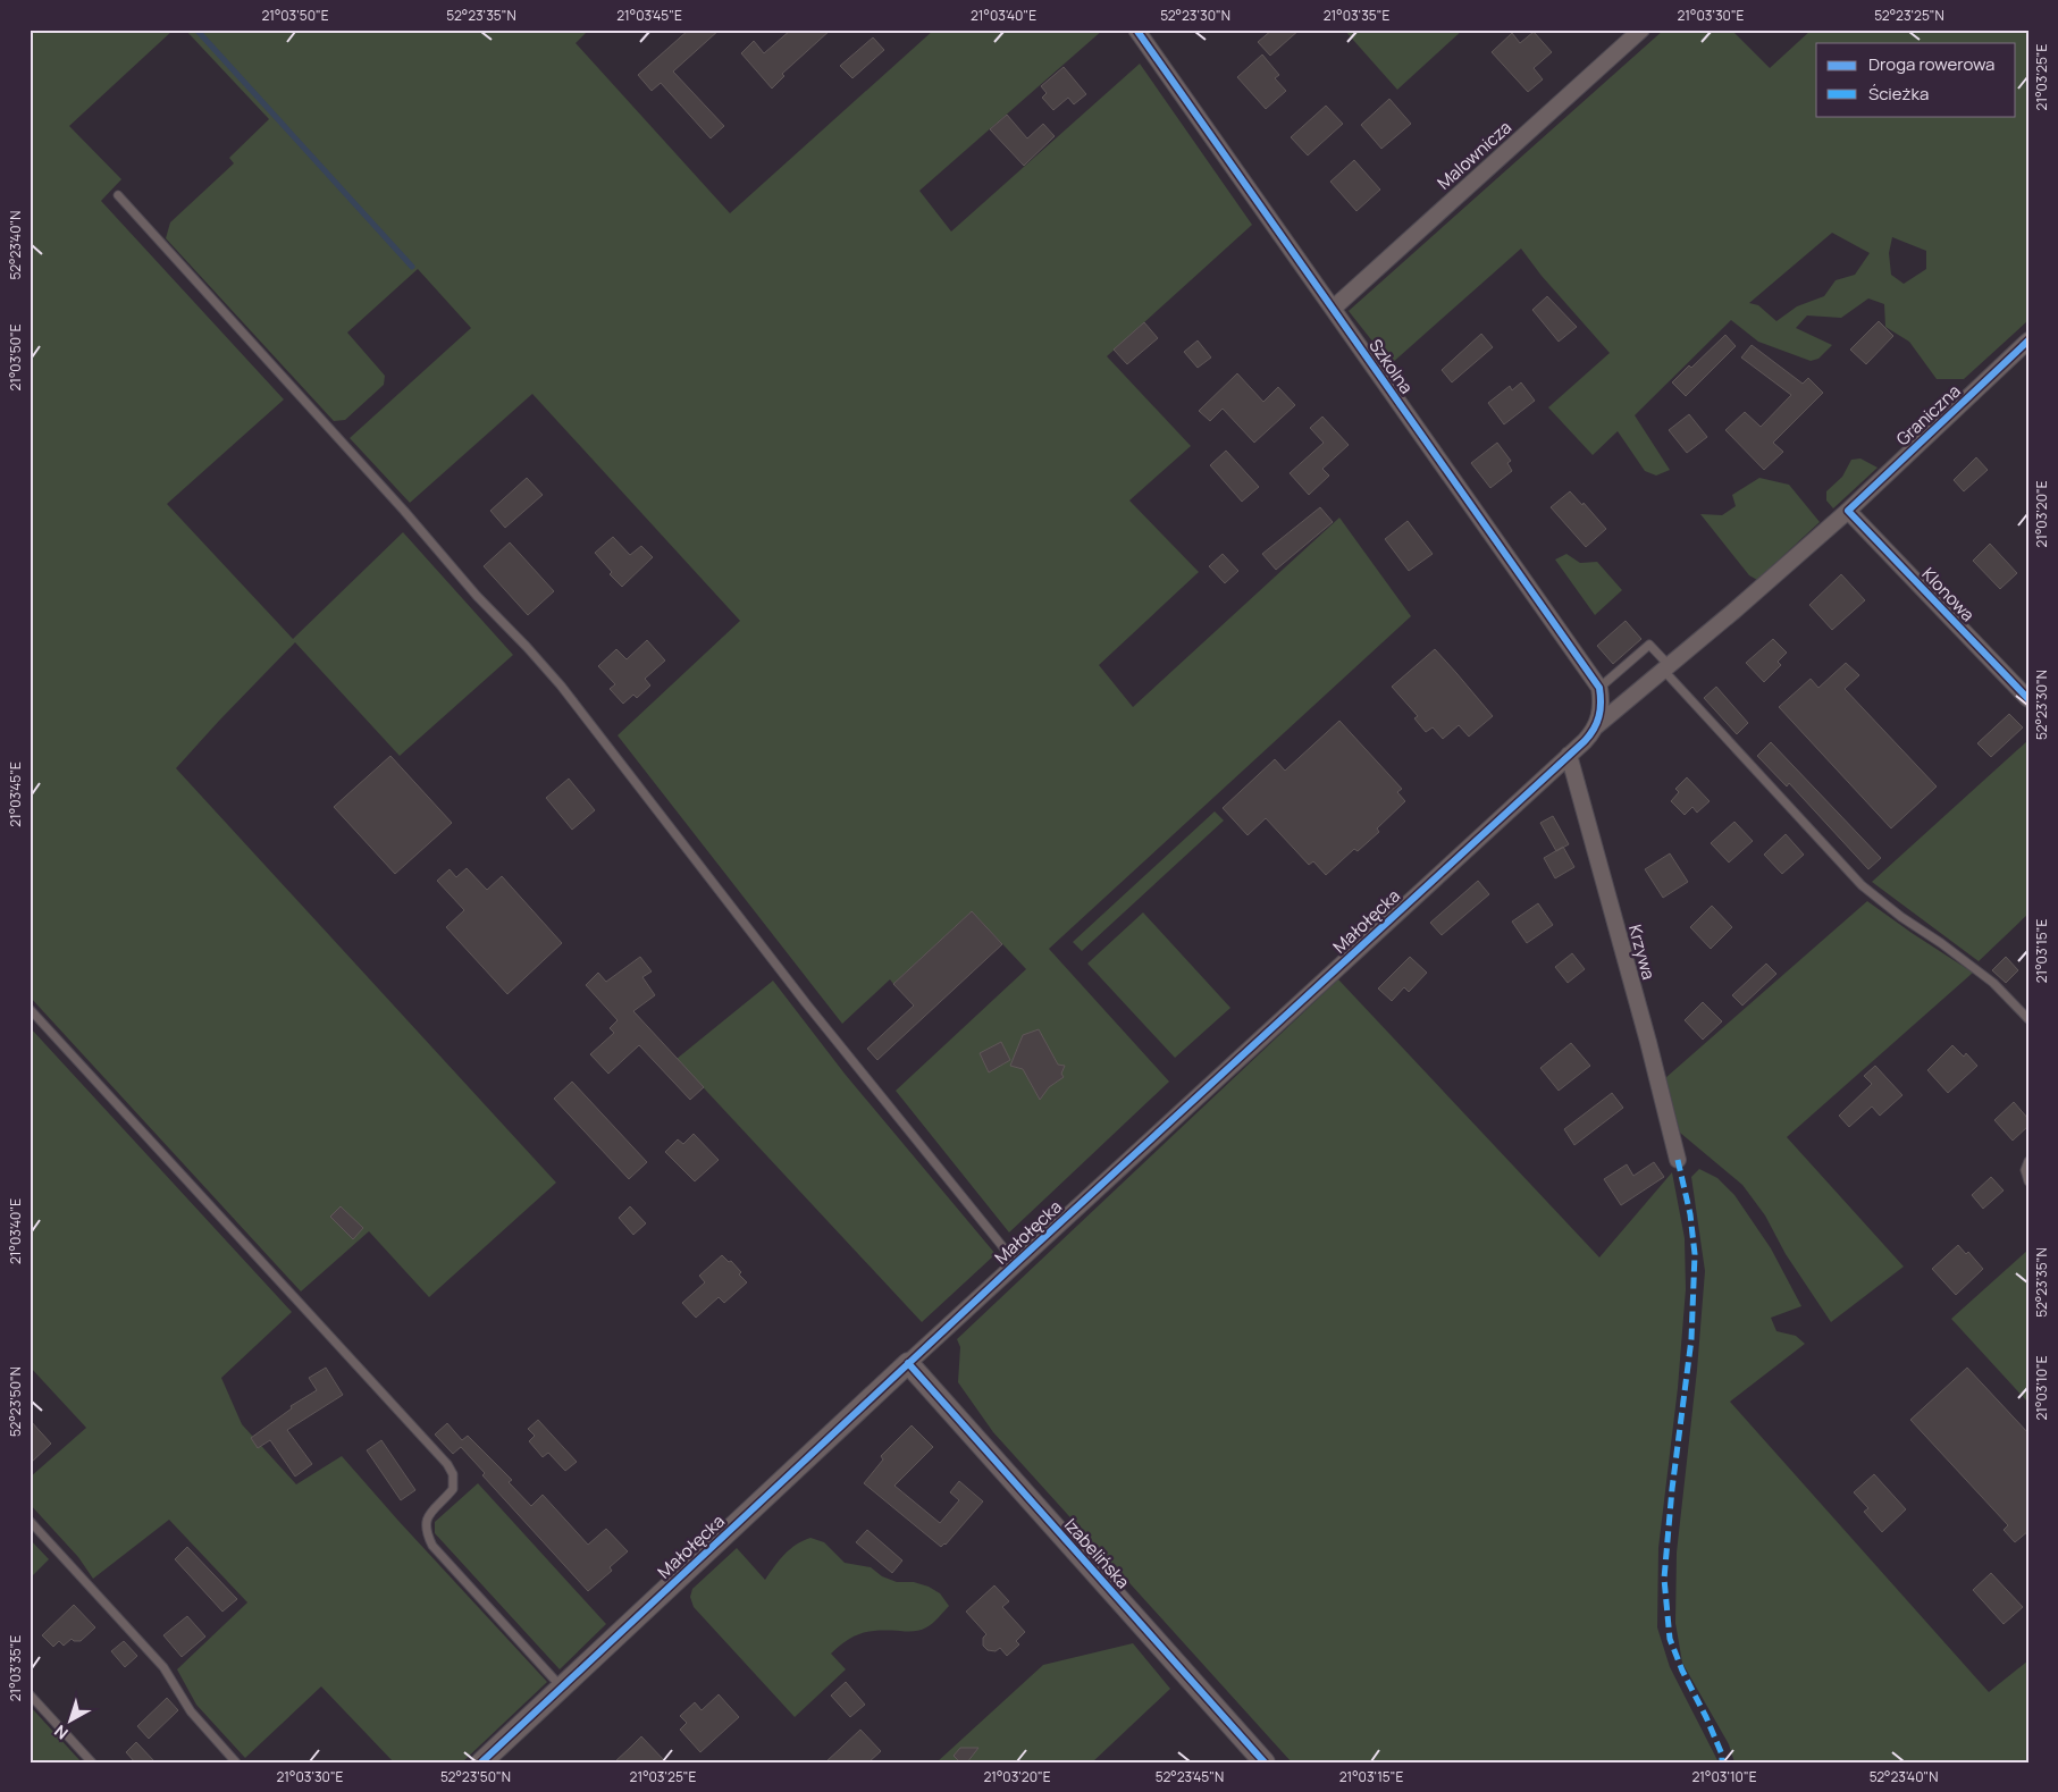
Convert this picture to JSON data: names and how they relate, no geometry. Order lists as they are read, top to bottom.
{
  "streets": {
    "street": [
      "Malownicza",
      "Szkolna",
      "Graniczna",
      "Klonowa",
      "Małołęcka",
      "Krzywa",
      "Izabelińska"
    ]
  },
  "crossings": [
    ["Malownicza", "Szkolna"],
    ["Graniczna", "Klonowa"],
    ["Graniczna", "Małołęcka"],
    ["Małołęcka", "Krzywa"],
    ["Małołęcka", "Izabelińska"]
  ],
  "legend": ["Droga rowerowa", "Ścieżka"],
  "north": "bottom left",
  "coordinates": [
    "21°03'50\"E",
    "52°23'35\"N",
    "21°03'45\"E",
    "21°03'40\"E",
    "52°23'30\"N",
    "21°03'35\"E",
    "21°03'30\"E",
    "52°23'25\"N",
    "21°03'25\"E",
    "52°23'40\"N",
    "21°03'20\"E",
    "21°03'15\"E",
    "21°03'10\"E",
    "52°23'50\"N",
    "52°23'45\"N"
  ]
}
